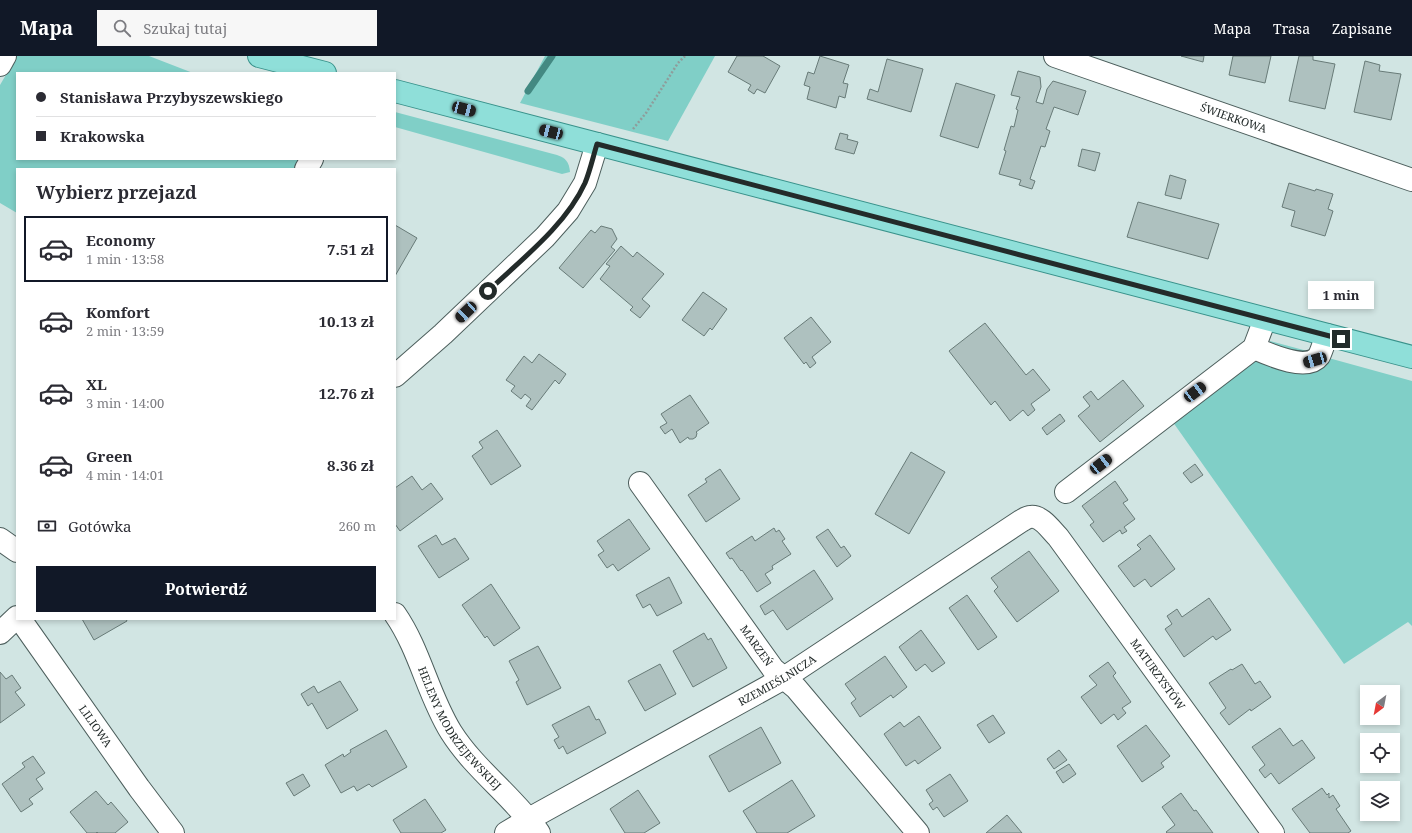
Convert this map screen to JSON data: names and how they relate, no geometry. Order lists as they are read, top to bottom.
{
  "streets": {
    "street": [
      "ŚWIERKOWA",
      "MARZEŃ",
      "MATURZYSTÓW",
      "RZEMIEŚLNICZA",
      "LILIOWA",
      "HELENY MODRZEJEWSKIEJ"
    ]
  },
  "crossings": [
    ["MARZEŃ", "RZEMIEŚLNICZA"],
    ["MATURZYSTÓW", "RZEMIEŚLNICZA"],
    ["RZEMIEŚLNICZA", "HELENY MODRZEJEWSKIEJ"]
  ],
  "north": "bottom left",
  "page": {
    "header": "Mapa",
    "search": "Szukaj tutaj",
    "nav": ["Mapa", "Trasa", "Zapisane"],
    "banner": ["Stanisława Przybyszewskiego", "Krakowska"],
    "heading": "Wybierz przejazd",
    "list": [
      {
        "name": "Economy",
        "note": "1 min · 13:58",
        "value": "7.51 zł"
      },
      {
        "name": "Komfort",
        "note": "2 min · 13:59",
        "value": "10.13 zł"
      },
      {
        "name": "XL",
        "note": "3 min · 14:00",
        "value": "12.76 zł"
      },
      {
        "name": "Green",
        "note": "4 min · 14:01",
        "value": "8.36 zł"
      }
    ],
    "bubble": "1 min",
    "pay": ["Gotówka", "260 m"],
    "buttons": "Potwierdź"
  }
}
